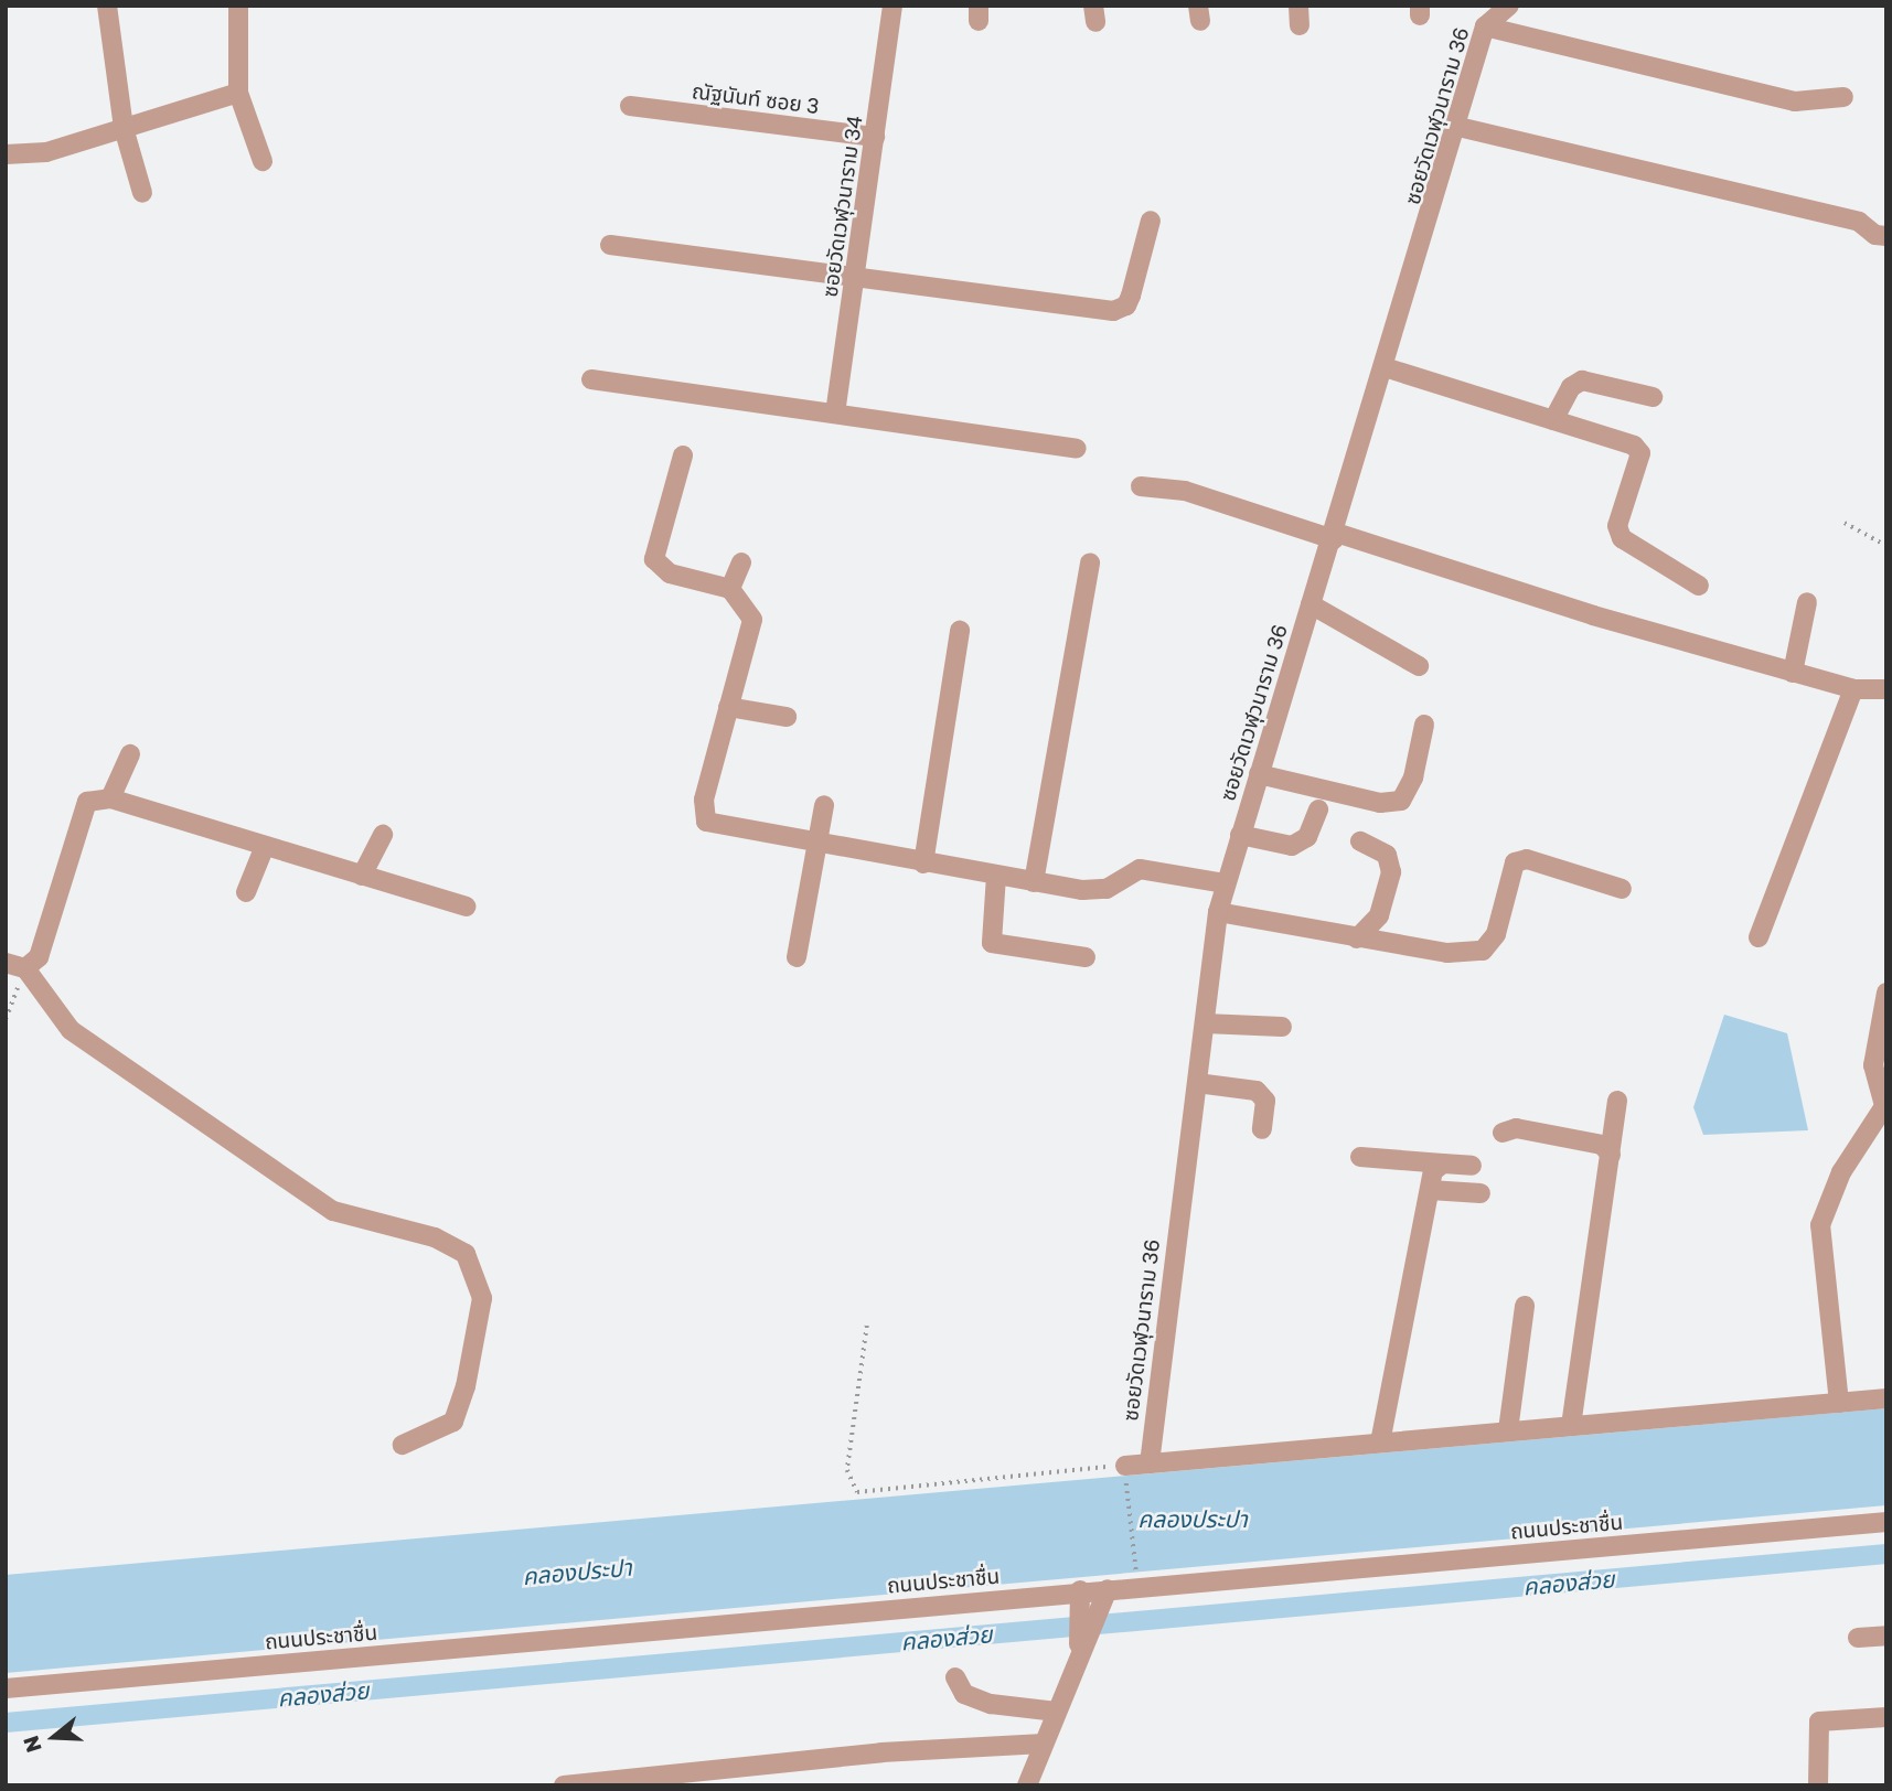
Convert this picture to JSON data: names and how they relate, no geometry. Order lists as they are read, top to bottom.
{
  "streets": {
    "street": [
      "ณัฐนันท์ ซอย 3",
      "ซอยวัดเวฬุวนาราม 36",
      "ซอยวัดเวฬุวนาราม 34",
      "ถนนประชาชื่น"
    ]
  },
  "crossings": [
    ["ณัฐนันท์ ซอย 3", "ซอยวัดเวฬุวนาราม 34"]
  ],
  "water": ["คลองประปา", "คลองส่วย"],
  "north": "left"
}
